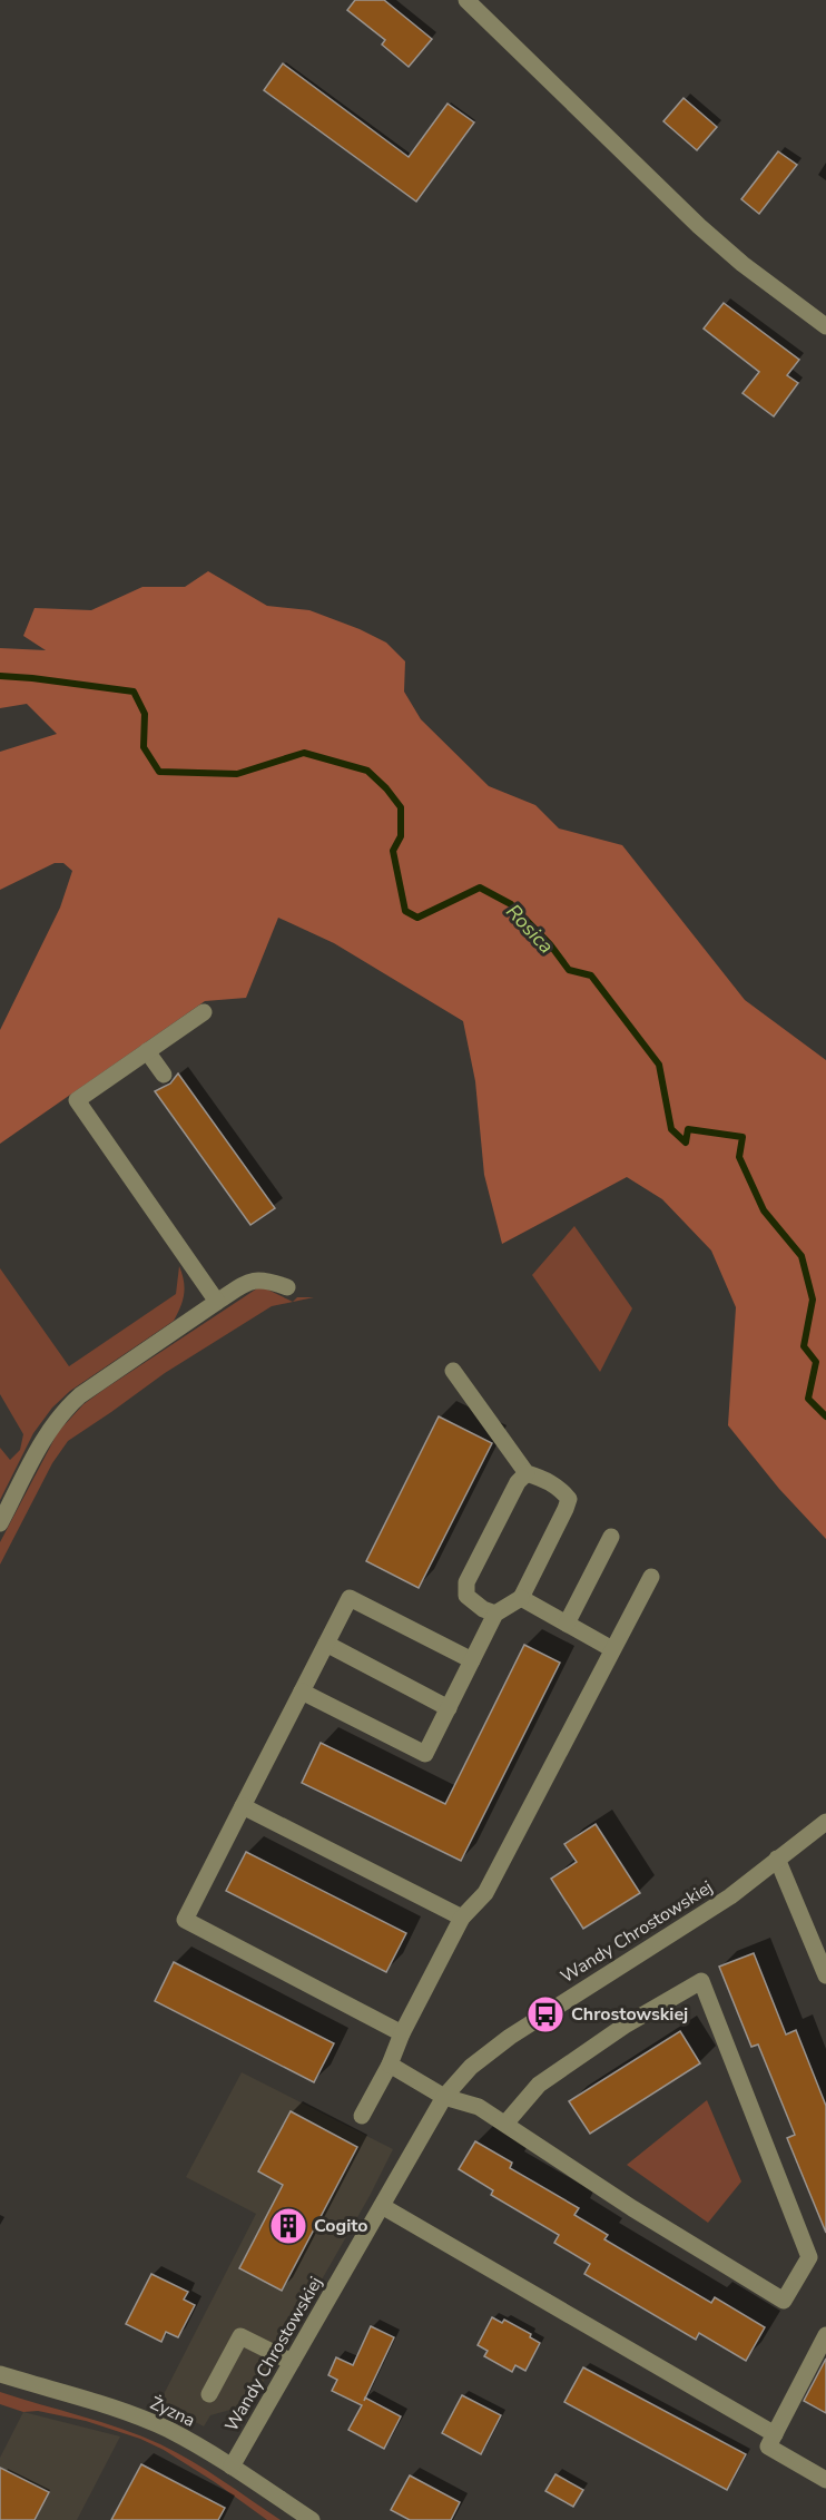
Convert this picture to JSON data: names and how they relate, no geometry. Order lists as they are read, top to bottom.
{
  "streets": {
    "street": ["Wandy Chrostowskiej", "Żyzna"]
  },
  "crossings": [
    ["Wandy Chrostowskiej", "Żyzna"]
  ],
  "water": ["Rosica"],
  "places": {
    "bus stop": ["Chrostowskiej"],
    "building": ["Cogito"]
  }
}
